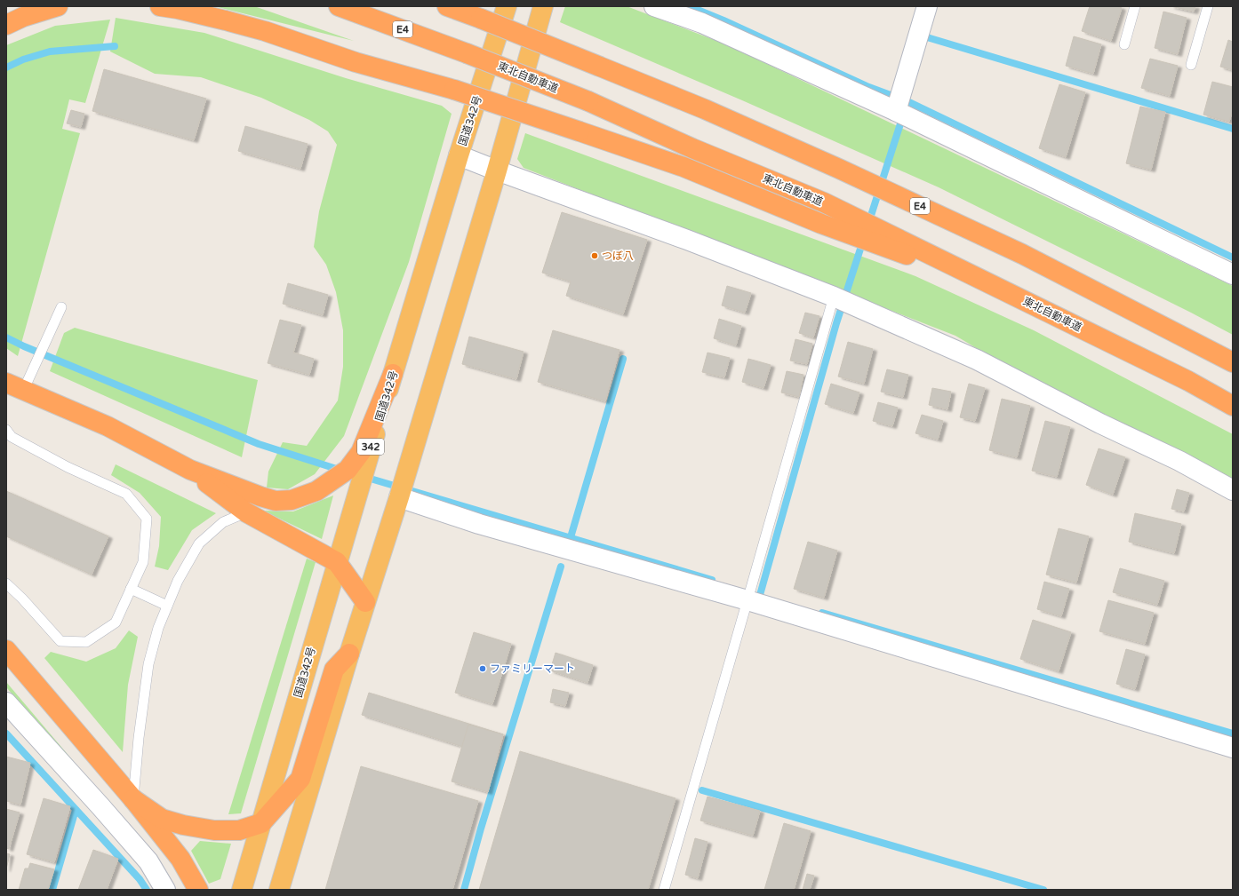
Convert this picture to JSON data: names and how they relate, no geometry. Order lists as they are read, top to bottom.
{
  "streets": {
    "highway": [
      "E4",
      "東北自動車道",
      "国道342号",
      "342"
    ]
  },
  "places": ["つぼ八", "ファミリーマート"]
}
